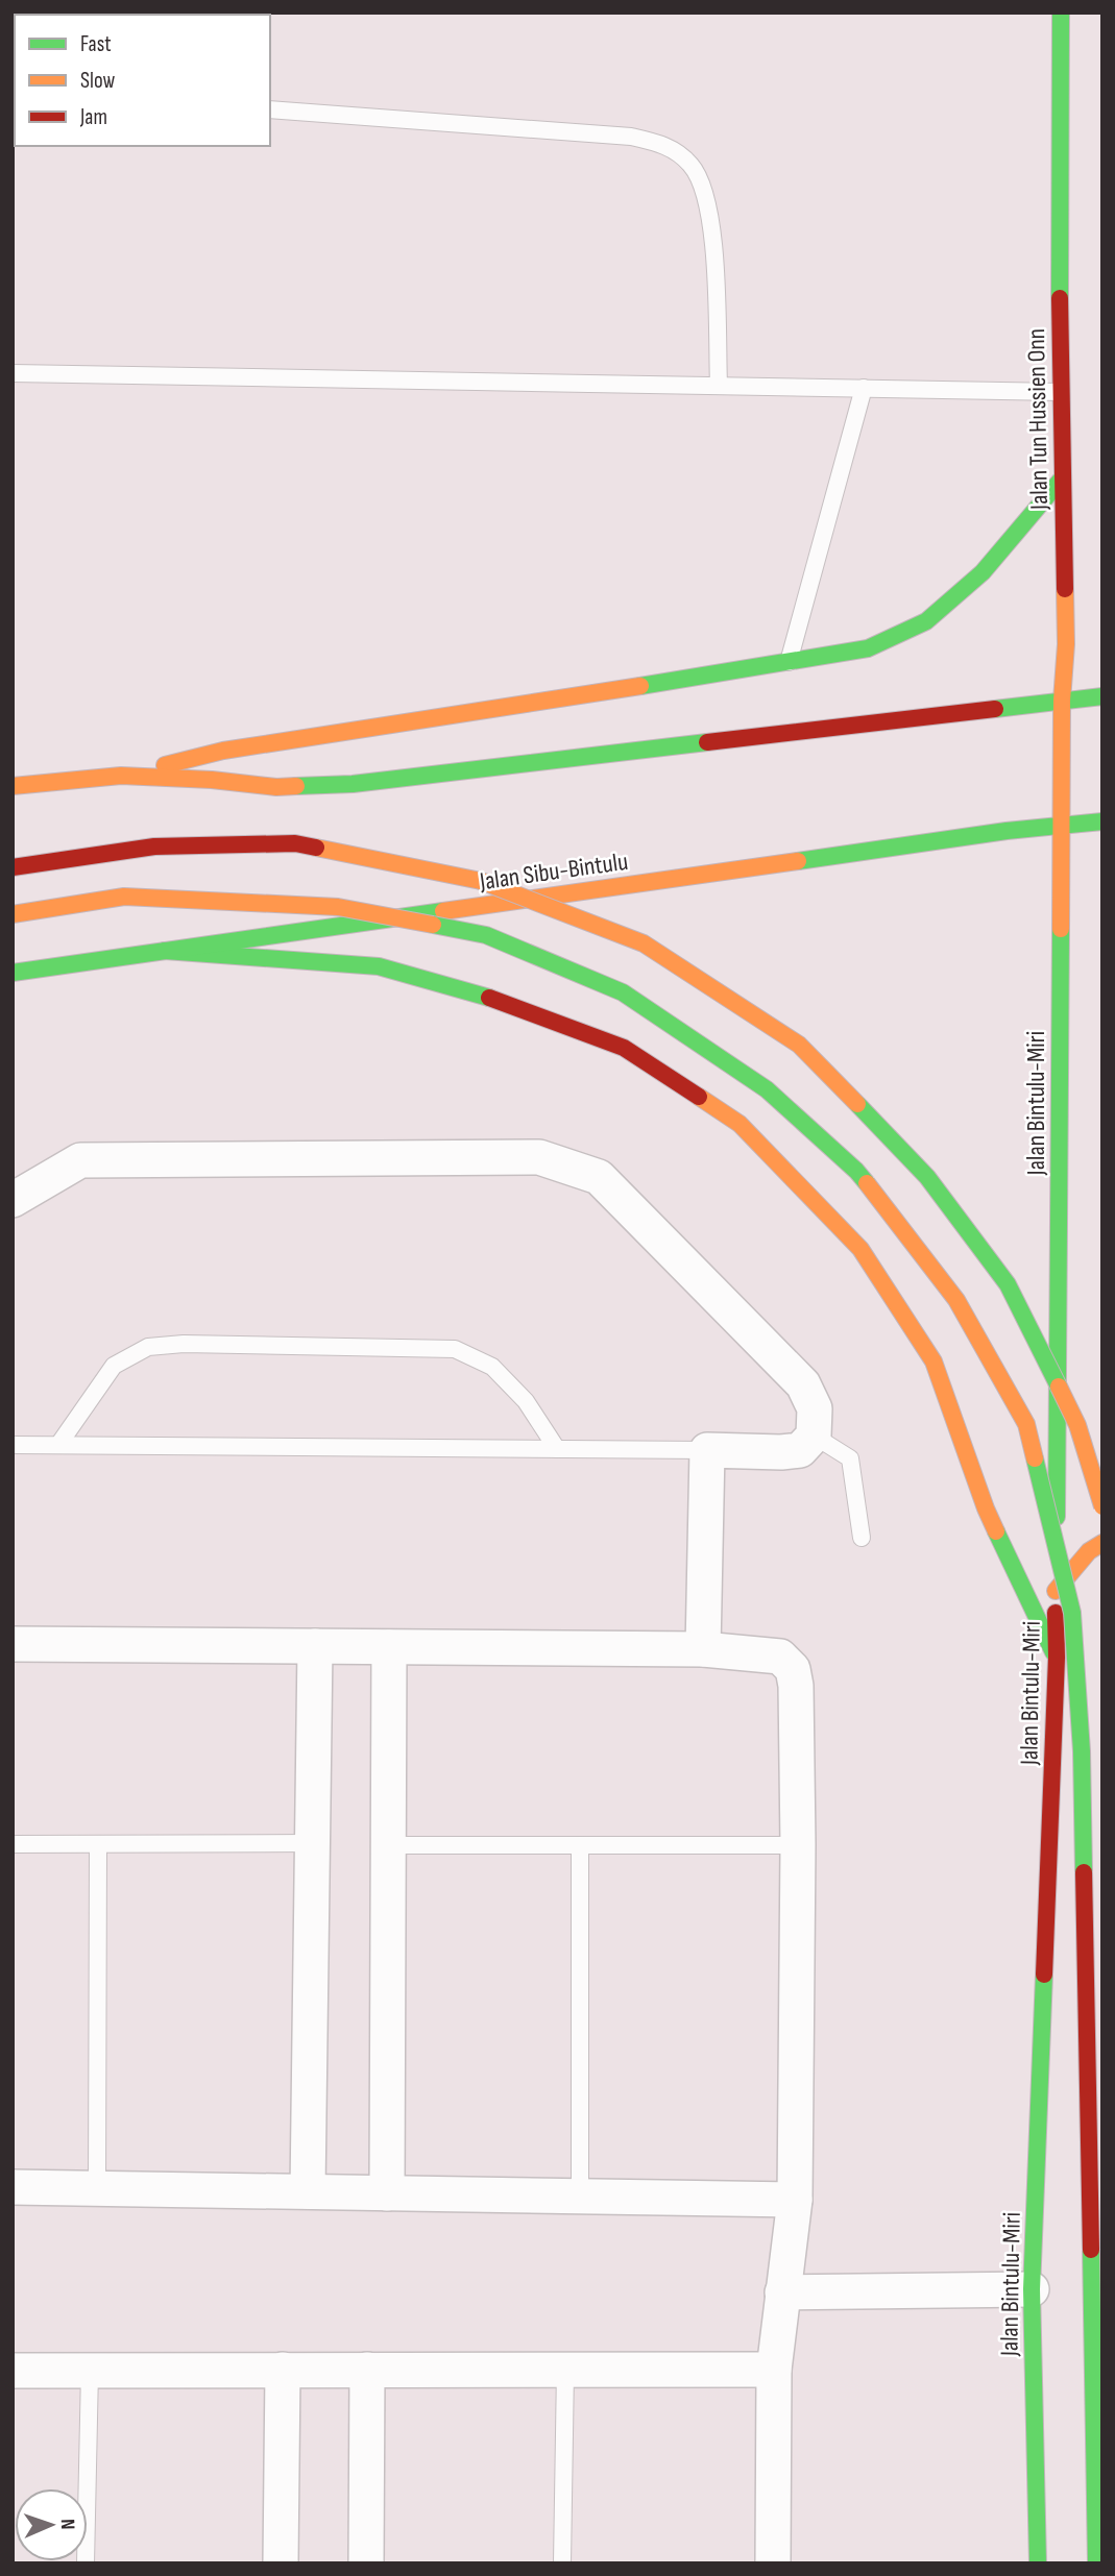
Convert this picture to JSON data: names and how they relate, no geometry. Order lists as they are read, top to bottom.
{
  "streets": {
    "main road": ["Jalan Tun Hussien Onn", "Jalan Sibu-Bintulu", "Jalan Bintulu-Miri"]
  },
  "crossings": [
    ["Jalan Tun Hussien Onn", "Jalan Sibu-Bintulu"],
    ["Jalan Tun Hussien Onn", "Jalan Bintulu-Miri"],
    ["Jalan Sibu-Bintulu", "Jalan Bintulu-Miri"]
  ],
  "legend": ["Fast", "Slow", "Jam"],
  "north": "right"
}
